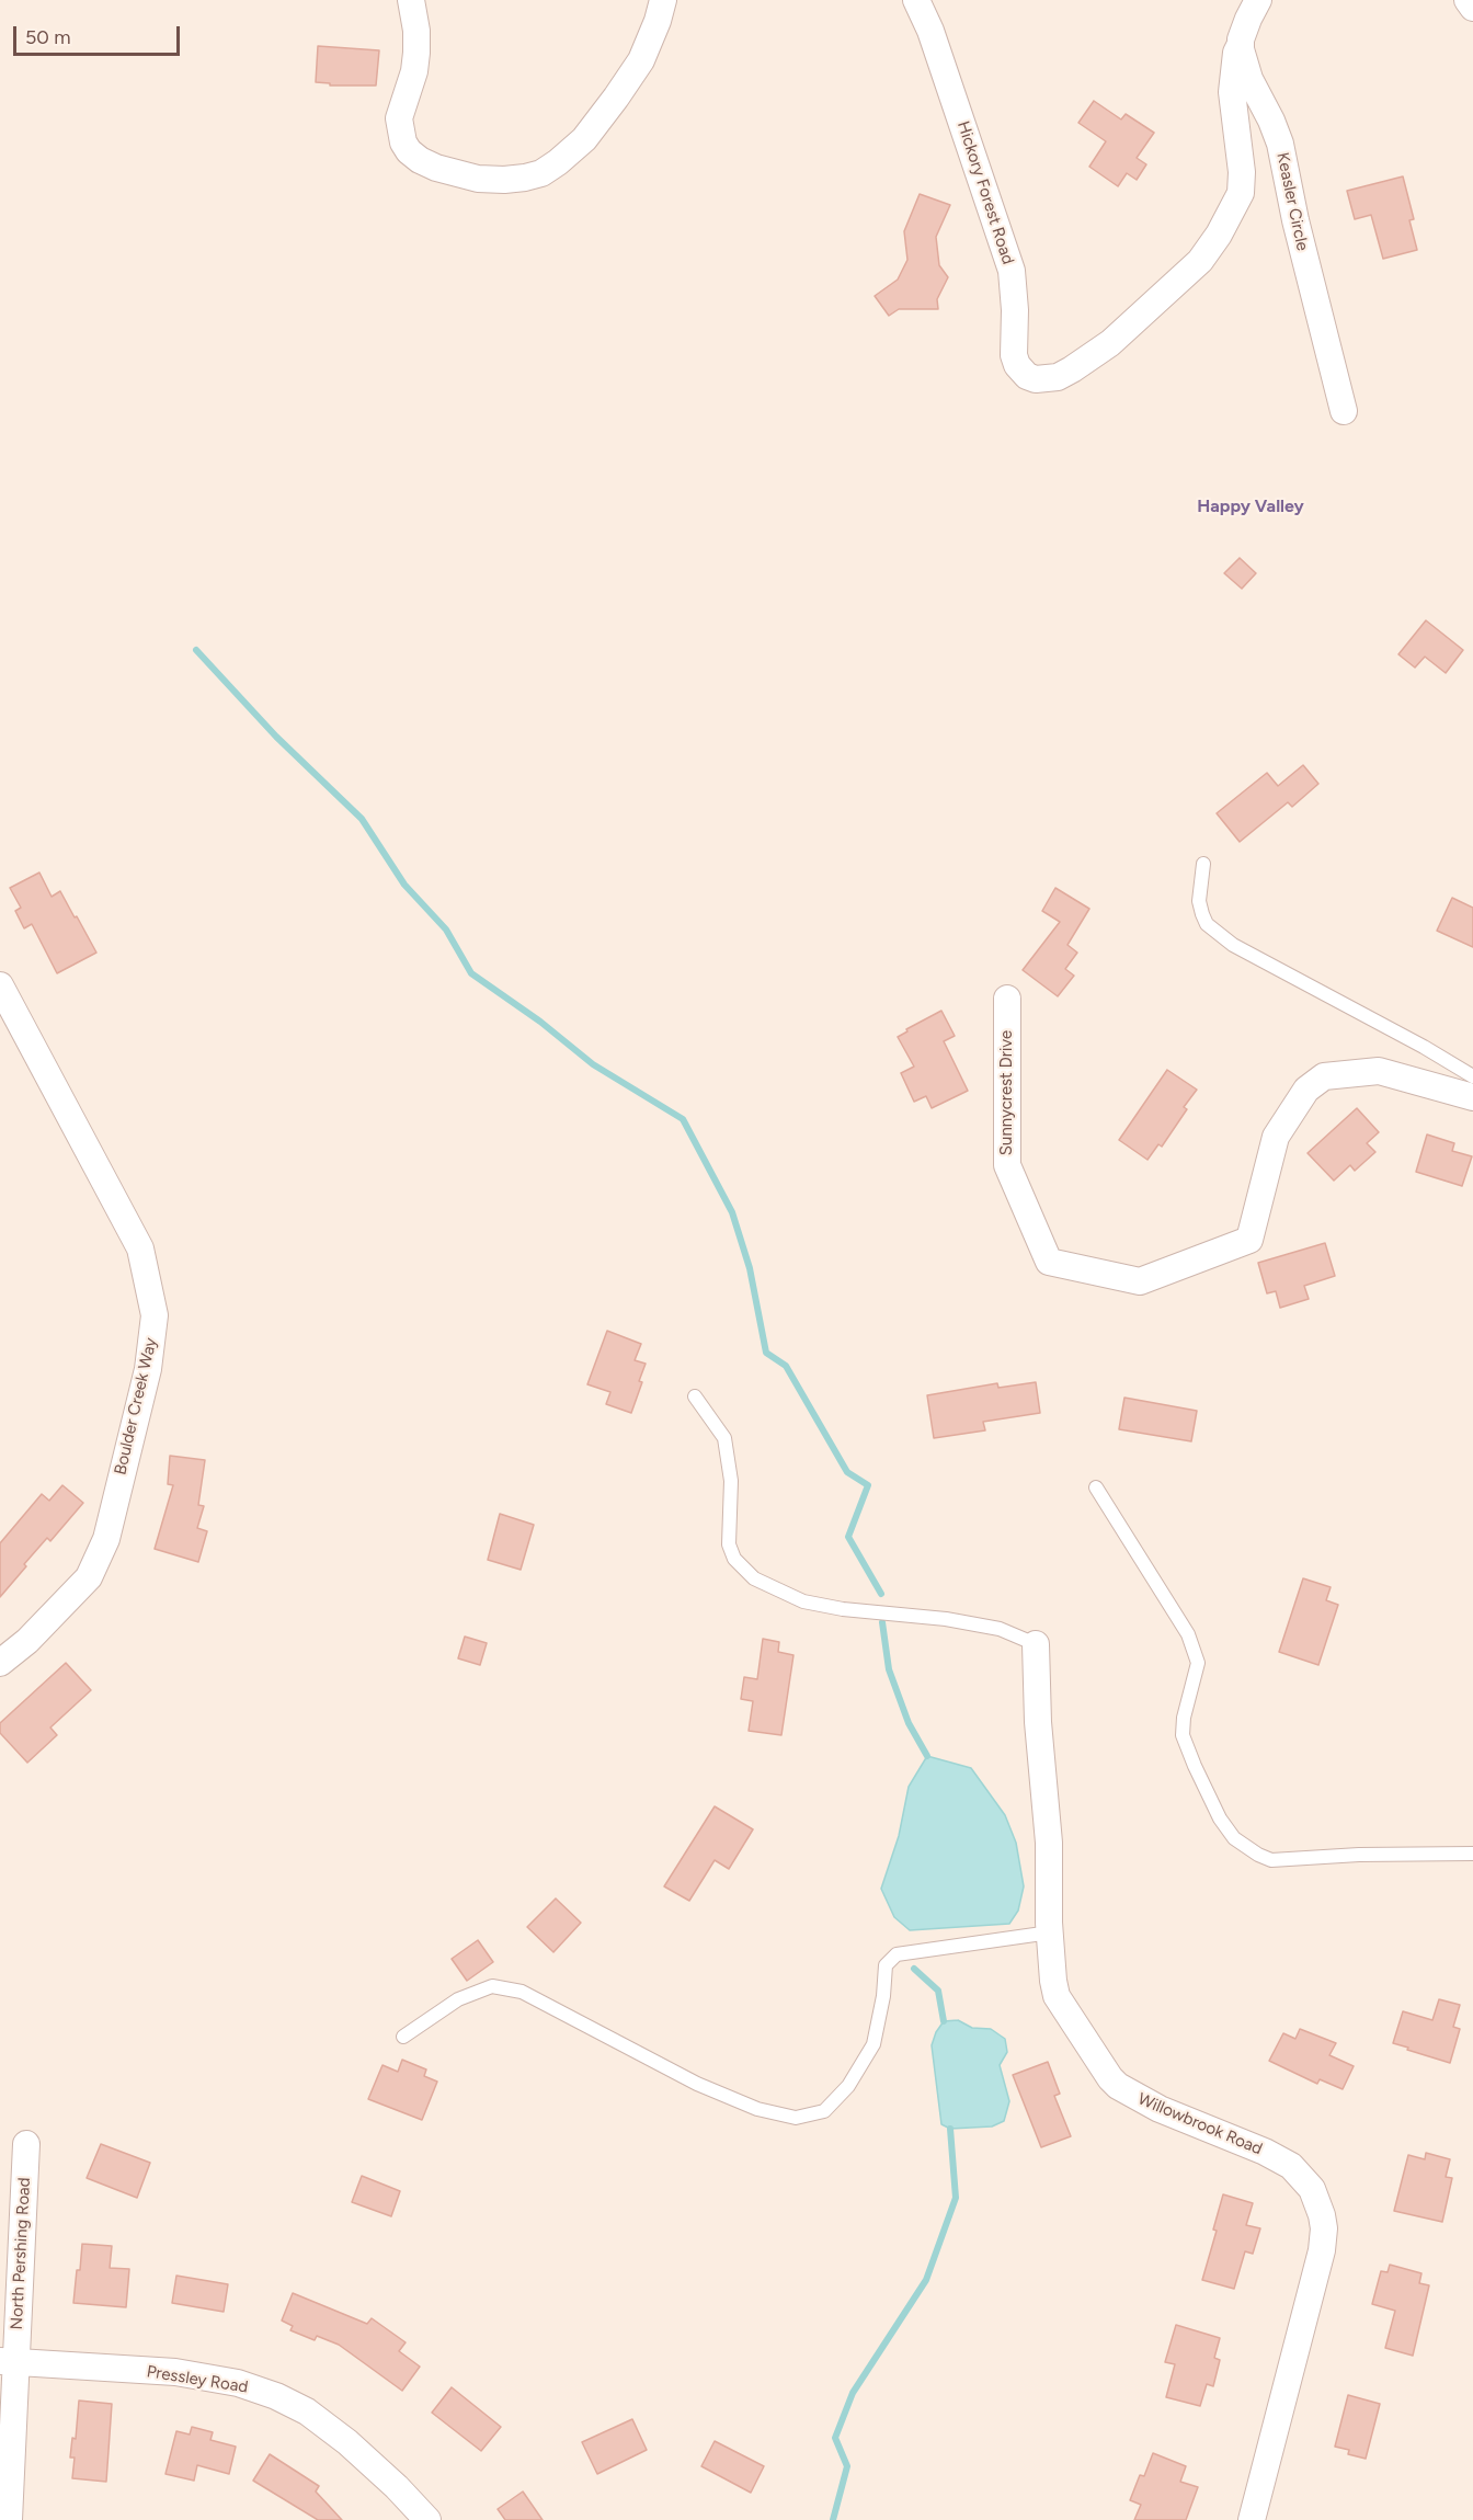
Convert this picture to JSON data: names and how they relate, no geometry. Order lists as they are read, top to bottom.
{
  "streets": {
    "street": [
      "Hickory Forest Road",
      "Keasler Circle",
      "Sunnycrest Drive",
      "Boulder Creek Way",
      "Willowbrook Road",
      "North Pershing Road",
      "Pressley Road"
    ]
  },
  "crossings": [
    ["Hickory Forest Road", "Keasler Circle"],
    ["North Pershing Road", "Pressley Road"]
  ],
  "districts": ["Happy Valley"],
  "scale_bar": "50 m"
}
